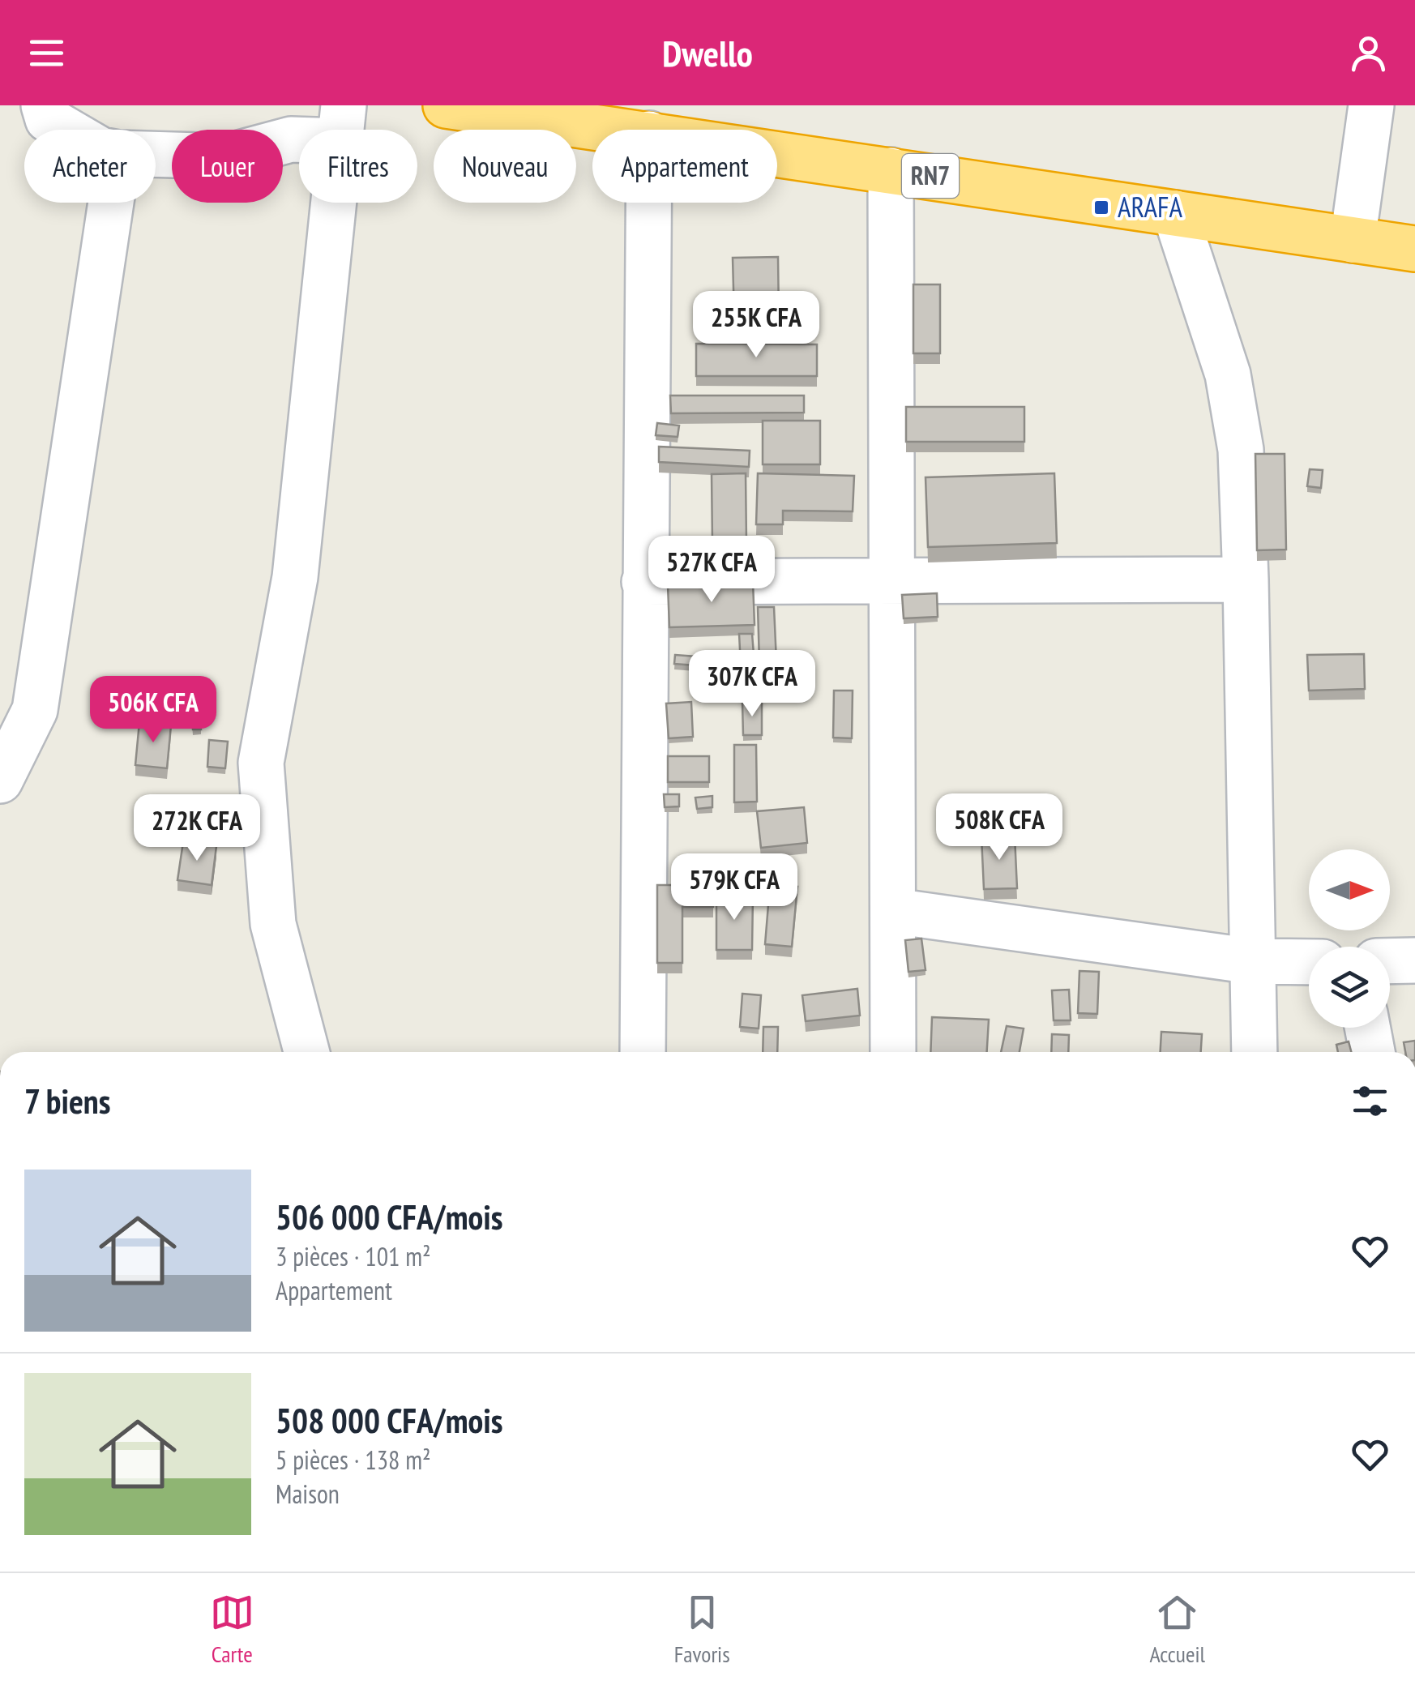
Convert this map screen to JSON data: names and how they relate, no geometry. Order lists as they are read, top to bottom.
{
  "streets": {
    "highway": ["RN7"]
  },
  "places": {
    "transit": ["ARAFA"]
  },
  "north": "right",
  "page": {
    "header": "Dwello",
    "chip": [
      "Acheter",
      "Louer",
      "Filtres",
      "Nouveau",
      "Appartement"
    ],
    "price": [
      "255K CFA",
      "527K CFA",
      "307K CFA",
      "506K CFA",
      "508K CFA",
      "272K CFA",
      "579K CFA"
    ],
    "heading": "7 biens",
    "list": [
      {
        "name": "506 000 CFA/mois",
        "note": "3 pièces · 101 m² · Appartement"
      },
      {
        "name": "508 000 CFA/mois",
        "note": "5 pièces · 138 m² · Maison"
      }
    ],
    "tabs": ["Carte", "Favoris", "Accueil"]
  }
}
